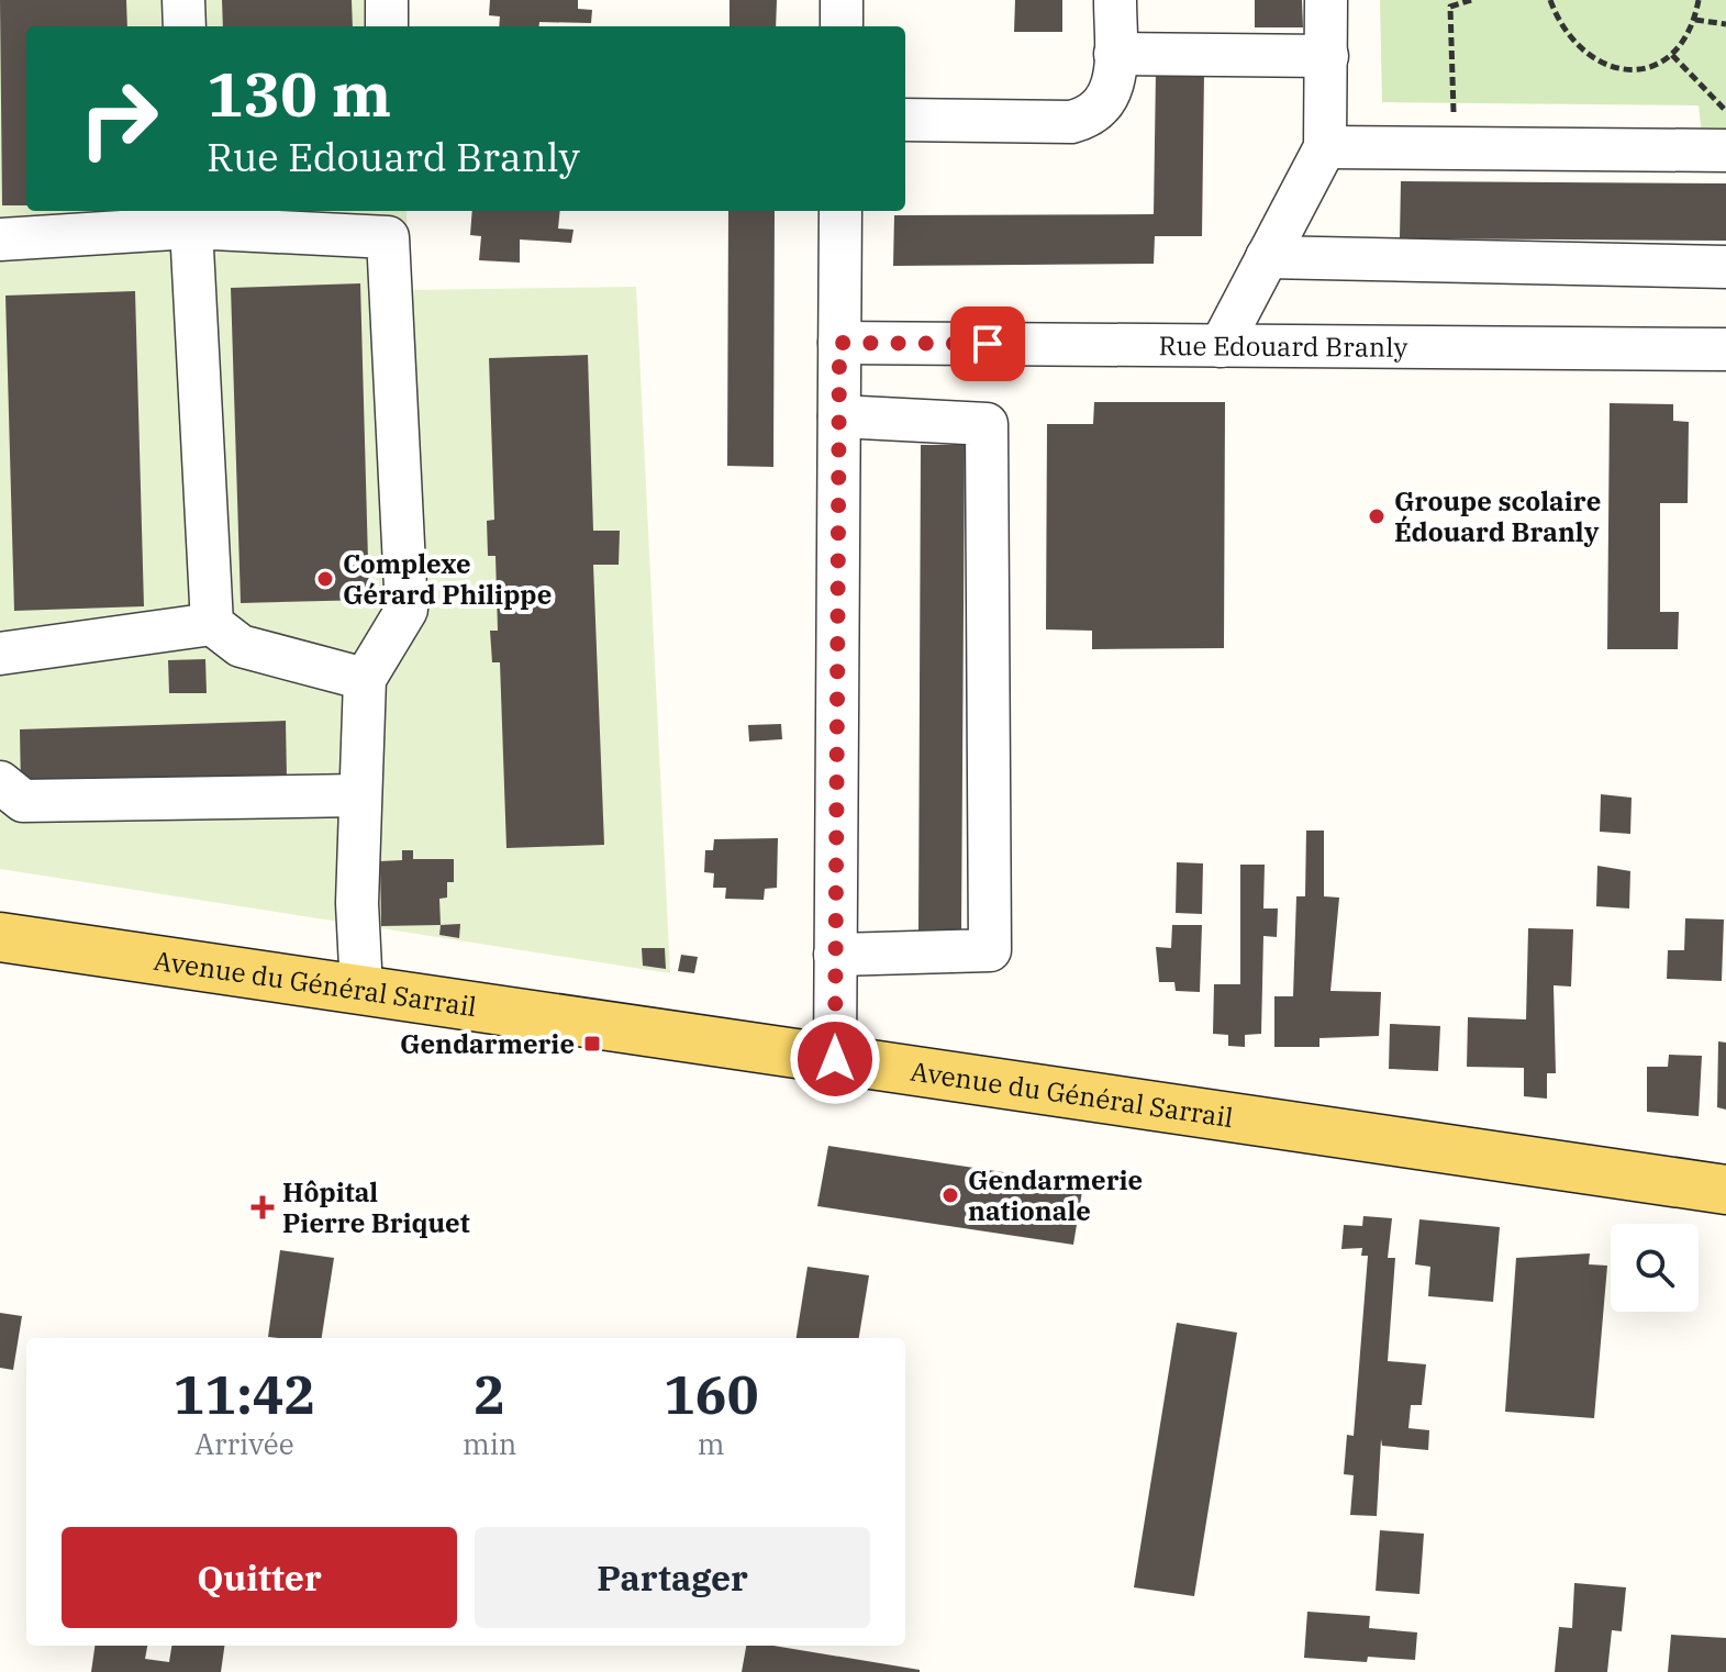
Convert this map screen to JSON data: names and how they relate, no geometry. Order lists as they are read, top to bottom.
{
  "streets": {
    "main road": ["Avenue du Général Sarrail"],
    "street": ["Rue Edouard Branly"]
  },
  "places": {
    "other": ["Groupe scolaire Édouard Branly", "Complexe Gérard Philippe", "Gendarmerie nationale"],
    "transit": ["Gendarmerie"],
    "health": ["Hôpital Pierre Briquet"]
  },
  "page": {
    "turn": ["130 m", "Rue Edouard Branly"],
    "eta": [
      "11:42",
      "Arrivée",
      "2",
      "min",
      "160",
      "m"
    ],
    "buttons": ["Quitter", "Partager"]
  }
}
